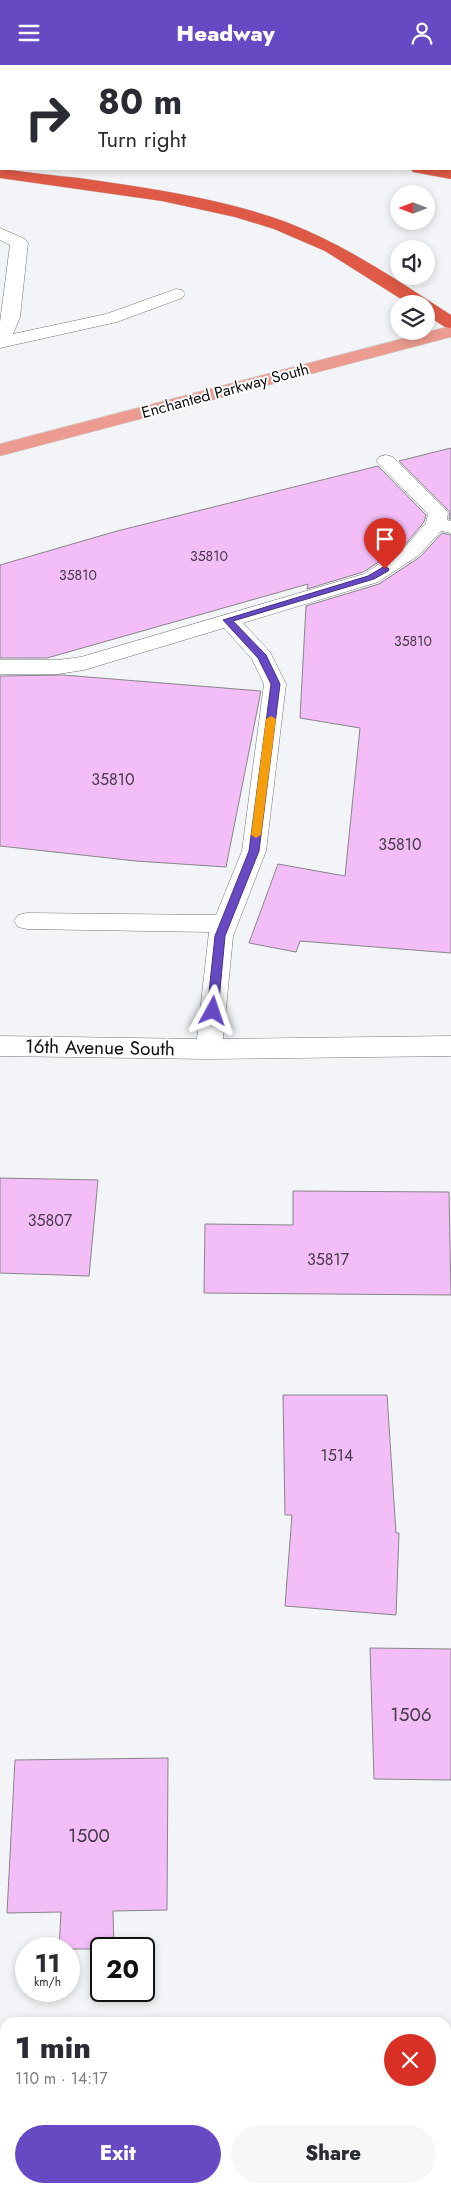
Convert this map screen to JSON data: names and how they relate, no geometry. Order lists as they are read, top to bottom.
{
  "streets": {
    "main road": ["Enchanted Parkway South"],
    "street": ["16th Avenue South"]
  },
  "house_numbers": [
    "35810",
    "35810",
    "35810",
    "35810",
    "35810",
    "35807",
    "35817",
    "1514",
    "1506",
    "1500"
  ],
  "north": "left",
  "page": {
    "header": "Headway",
    "turn": ["80 m", "Turn right"],
    "speed": "11 km/h",
    "limit": "20",
    "heading": ["1 min", "110 m · 14:17"],
    "buttons": ["Exit", "Share"]
  }
}
